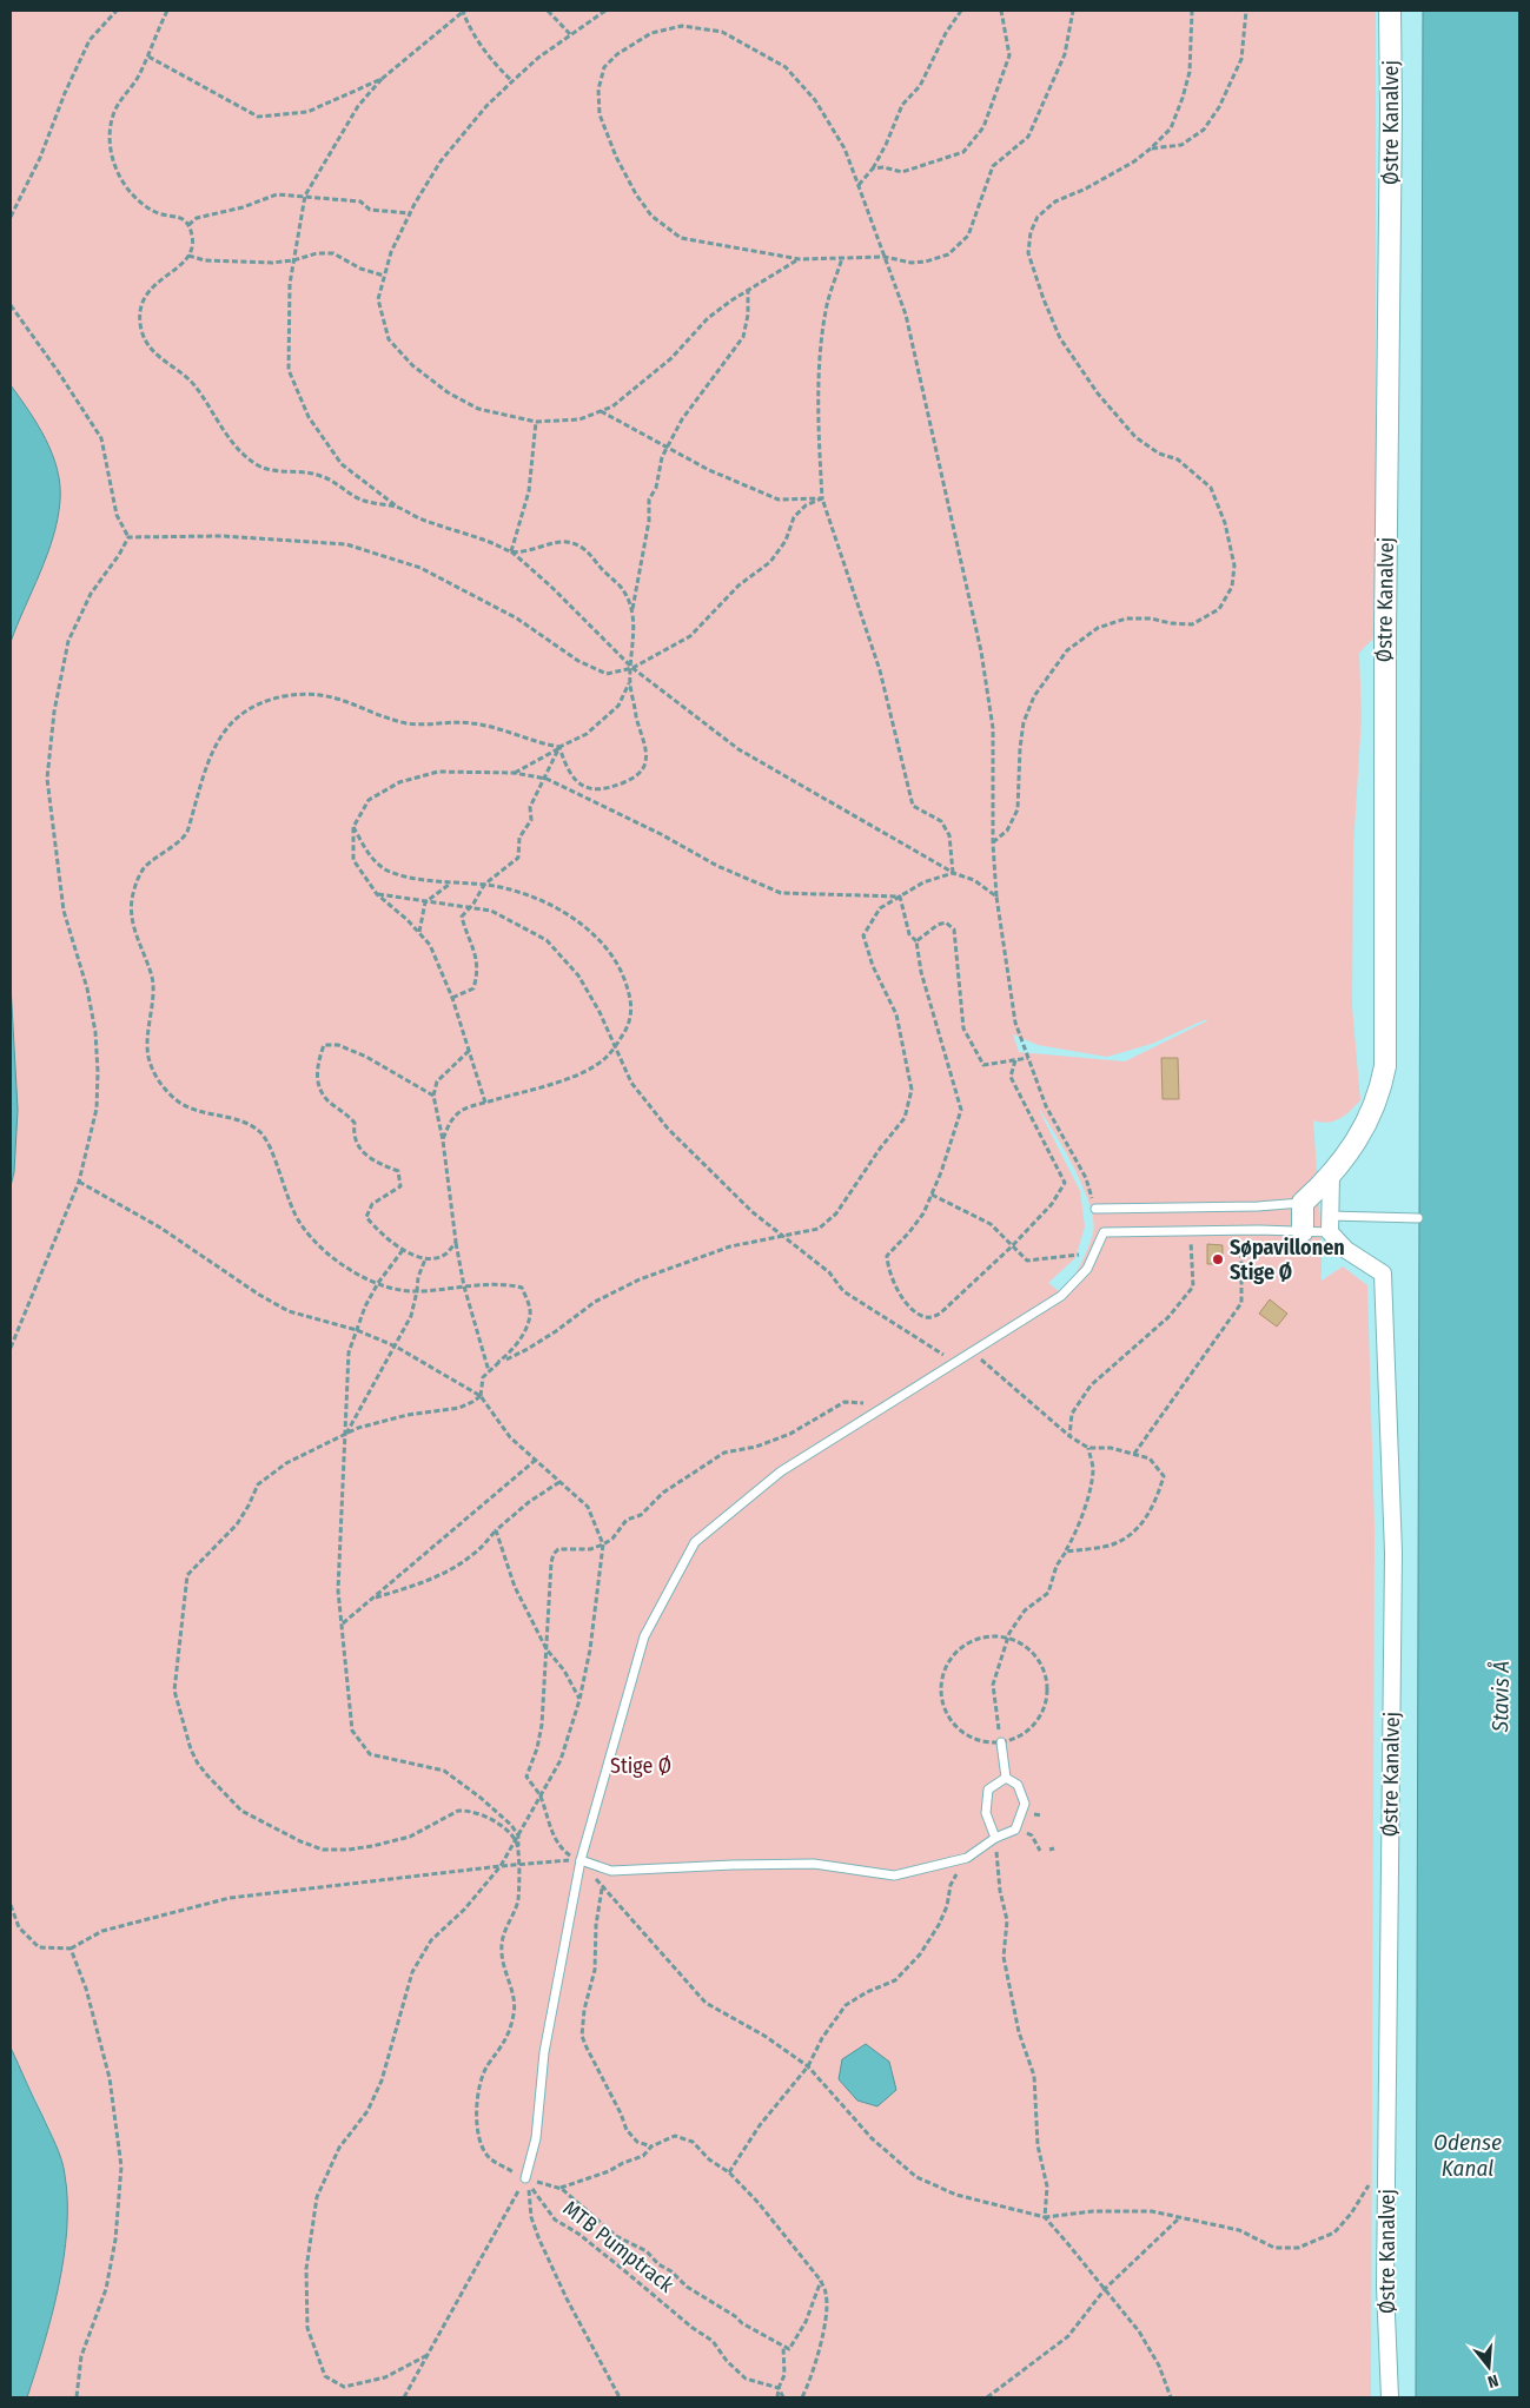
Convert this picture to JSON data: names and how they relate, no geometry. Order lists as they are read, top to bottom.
{
  "streets": {
    "street": ["Østre Kanalvej"],
    "path": ["MTB Pumptrack"]
  },
  "water": ["Stavis Å", "Odense Kanal"],
  "parks": ["Stige Ø"],
  "places": ["Søpavillonen Stige Ø"],
  "north": "bottom"
}
